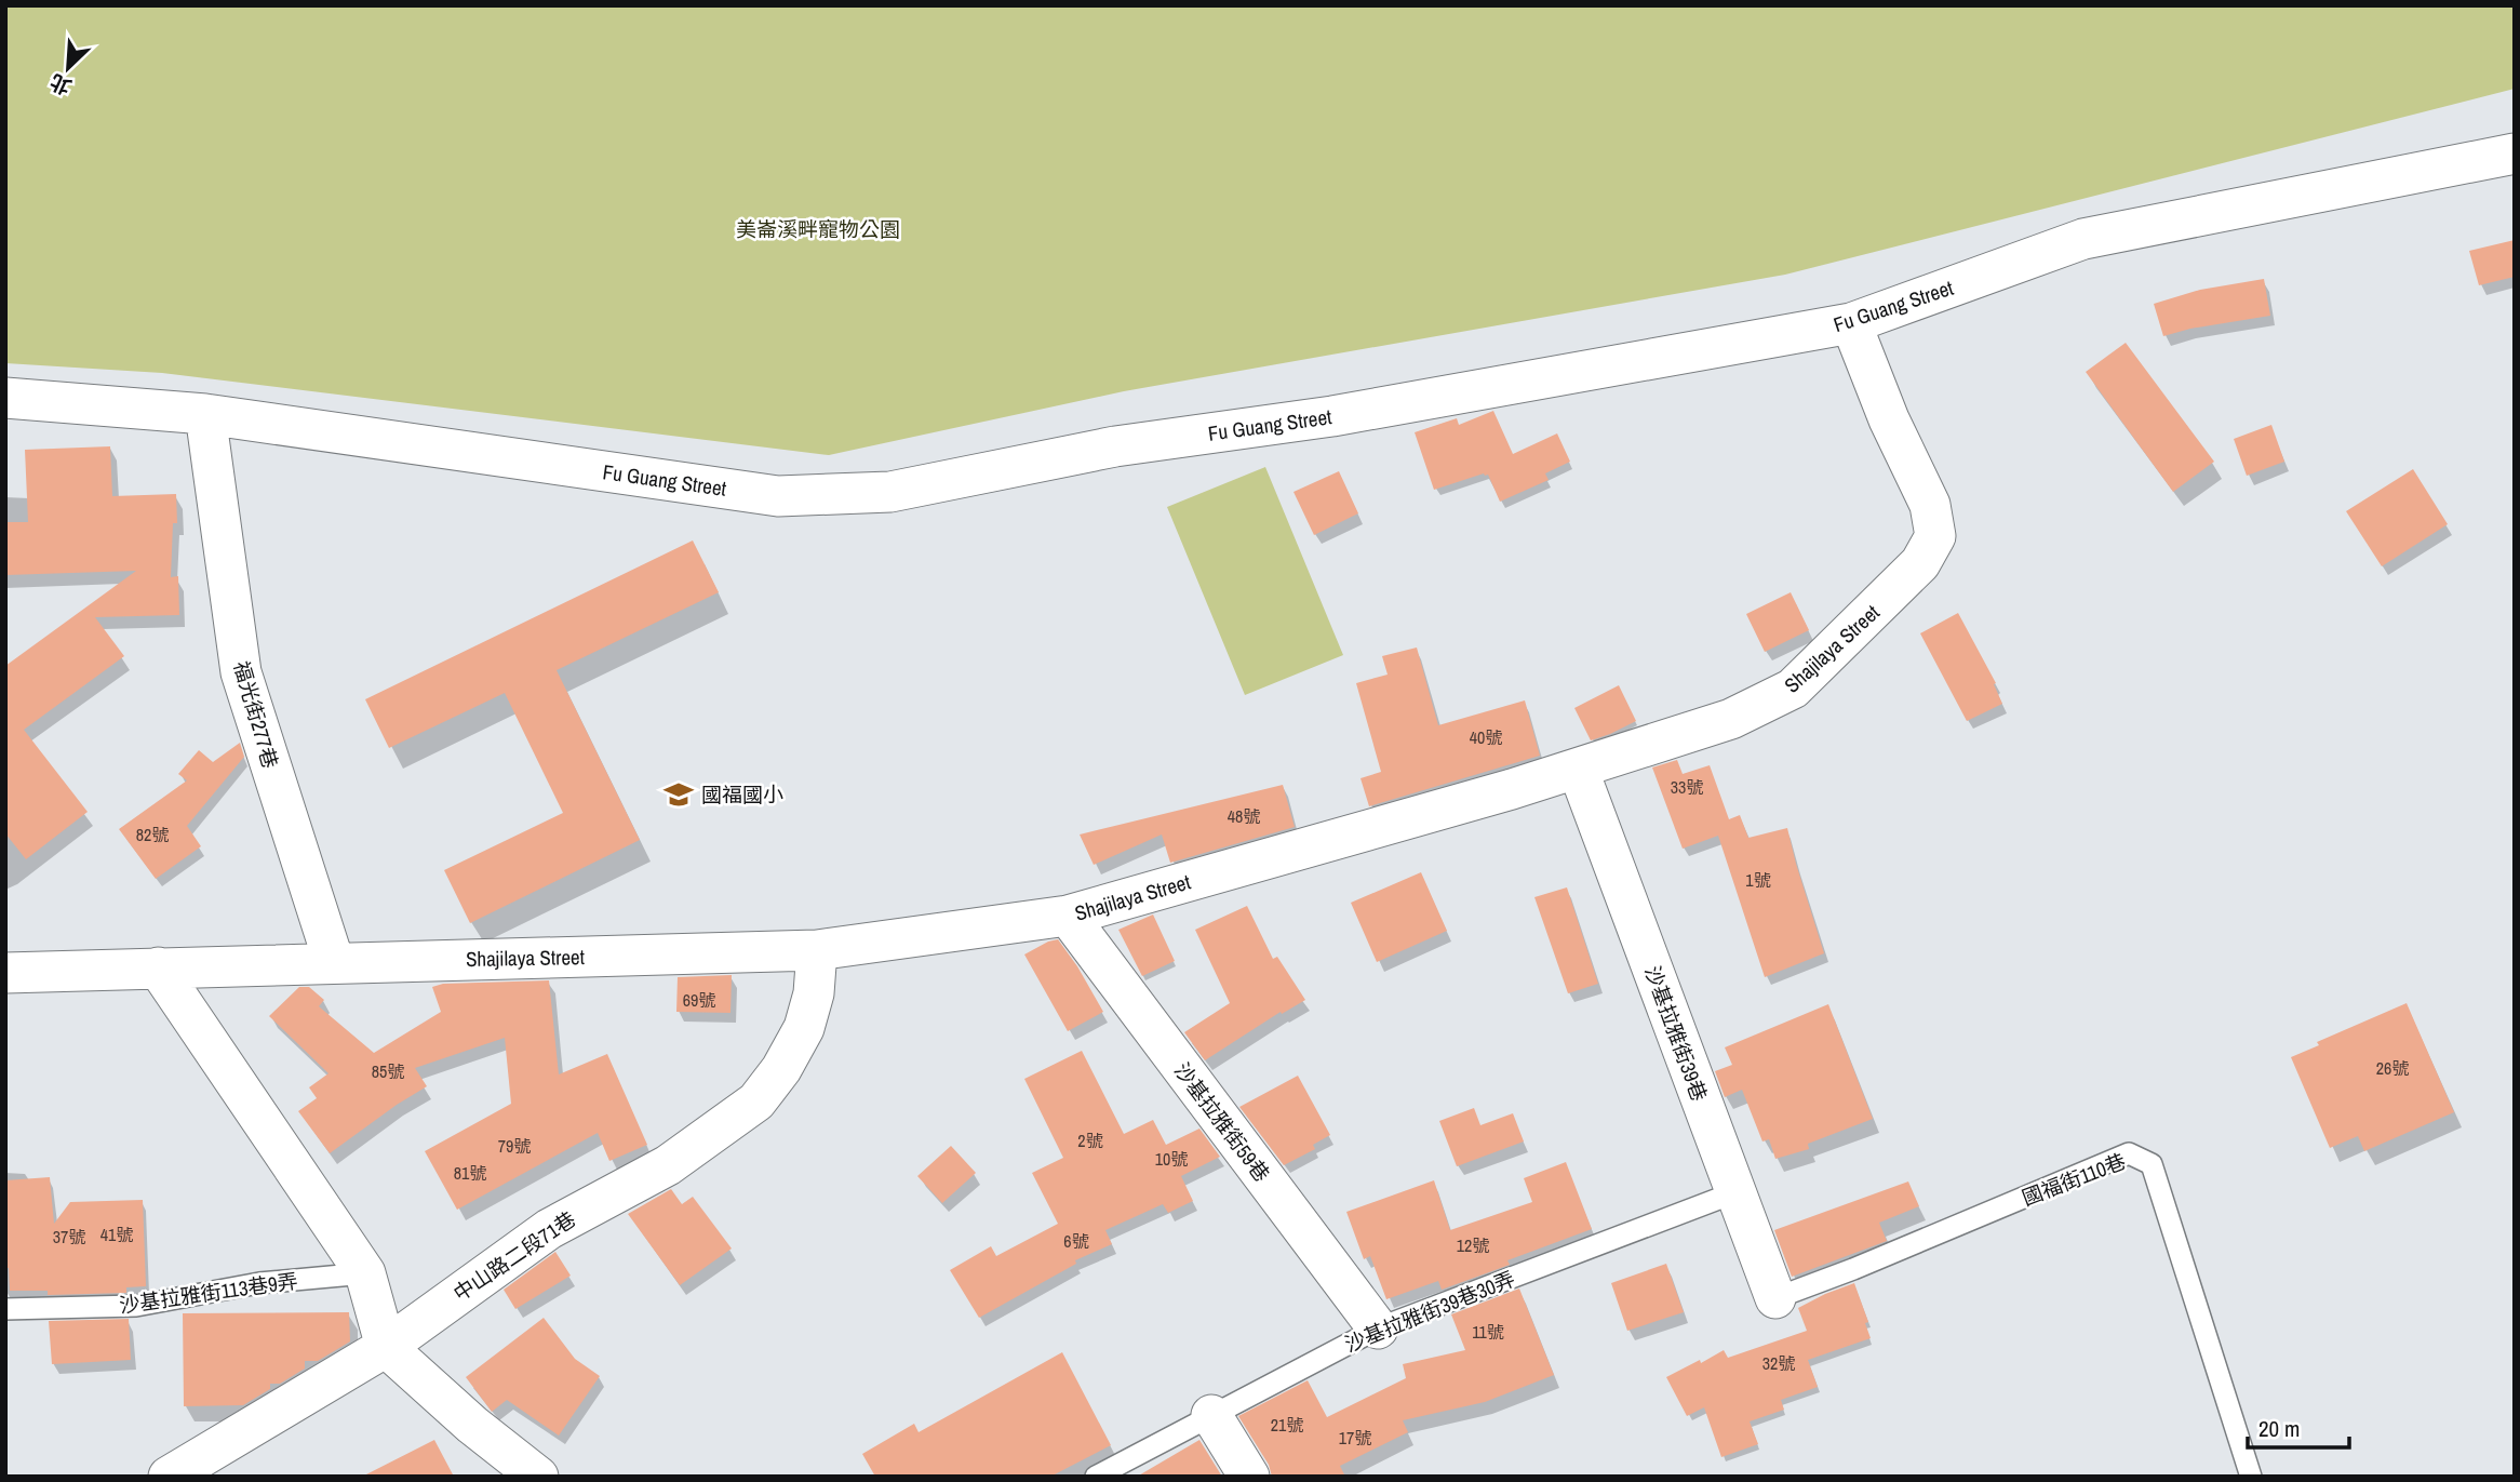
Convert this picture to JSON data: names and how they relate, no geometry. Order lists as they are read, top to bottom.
{
  "streets": {
    "street": [
      "Fu Guang Street",
      "Shajilaya Street",
      "福光街277巷",
      "沙基拉雅街39巷",
      "沙基拉雅街59巷",
      "中山路二段71巷"
    ],
    "lane": ["國福街110巷", "沙基拉雅街113巷9弄", "沙基拉雅街39巷30弄"]
  },
  "crossings": [
    ["Fu Guang Street", "Shajilaya Street"],
    ["Fu Guang Street", "福光街277巷"],
    ["Shajilaya Street", "福光街277巷"],
    ["Shajilaya Street", "沙基拉雅街39巷"],
    ["Shajilaya Street", "沙基拉雅街59巷"],
    ["Shajilaya Street", "中山路二段71巷"],
    ["沙基拉雅街39巷", "國福街110巷"],
    ["沙基拉雅街39巷", "沙基拉雅街39巷30弄"],
    ["沙基拉雅街59巷", "沙基拉雅街39巷30弄"]
  ],
  "parks": ["美崙溪畔寵物公園"],
  "places": {
    "school or university": ["國福國小"]
  },
  "house_numbers": [
    "40號",
    "33號",
    "48號",
    "82號",
    "1號",
    "69號",
    "26號",
    "85號",
    "2號",
    "79號",
    "10號",
    "81號",
    "41號",
    "37號",
    "6號",
    "12號",
    "11號",
    "32號",
    "21號",
    "17號"
  ],
  "scale_bar": "20 m",
  "north": "bottom left"
}
